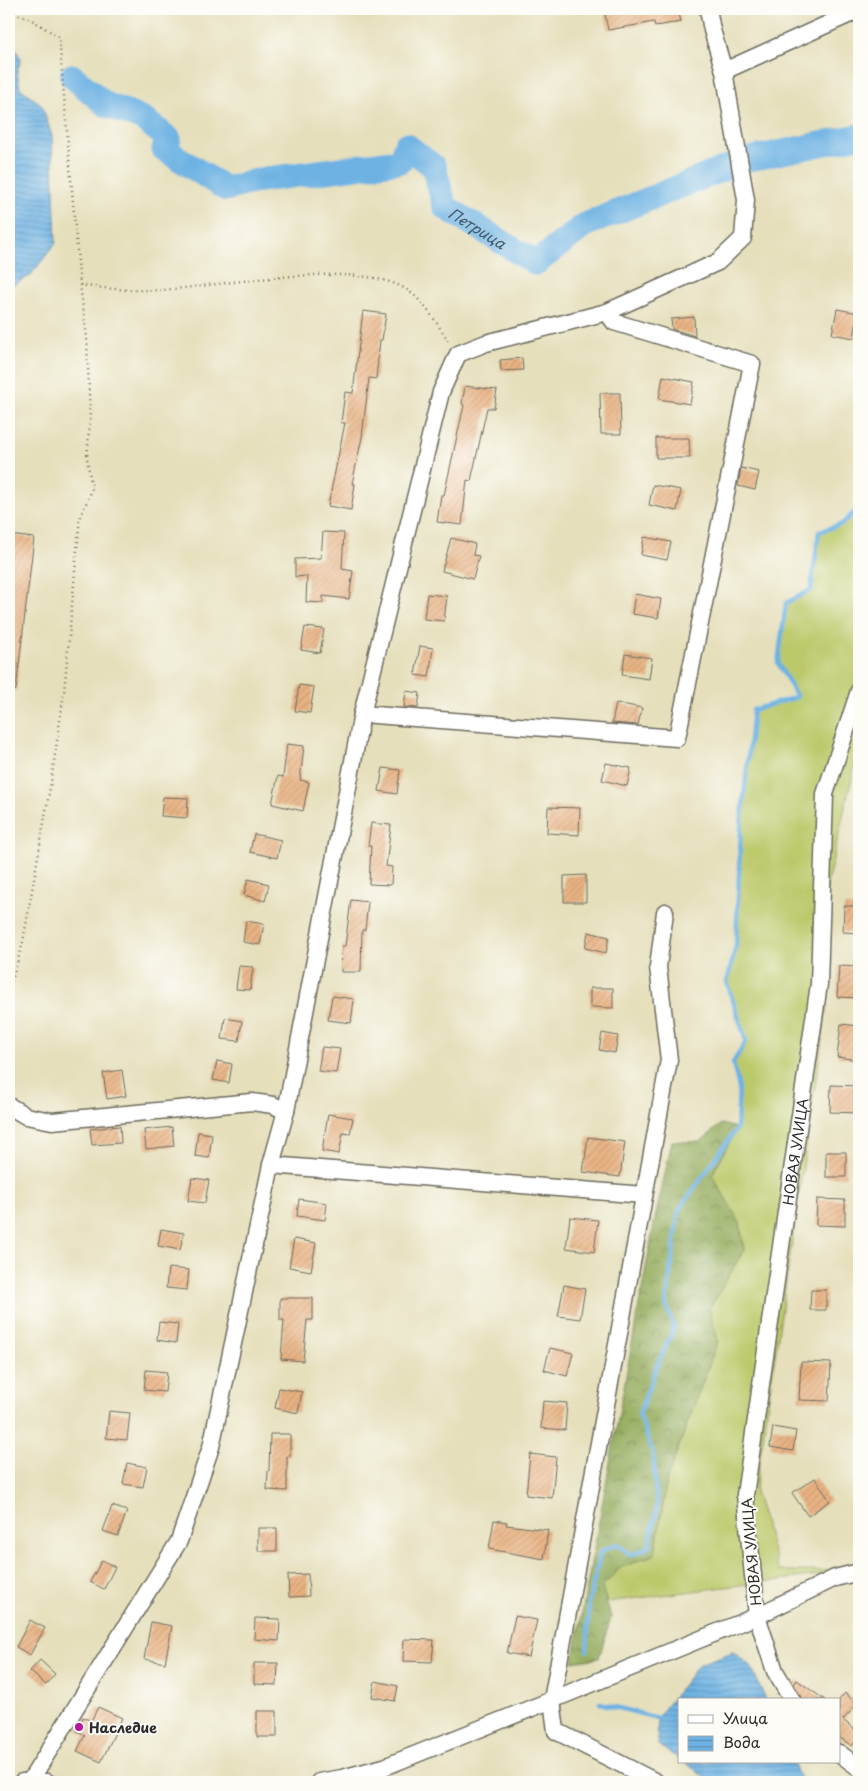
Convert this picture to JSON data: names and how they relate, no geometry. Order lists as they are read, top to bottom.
{
  "streets": {
    "street": ["НОВАЯ УЛИЦА"]
  },
  "water": ["Петрица"],
  "places": ["Наследие"],
  "legend": ["Улица", "Вода"]
}
